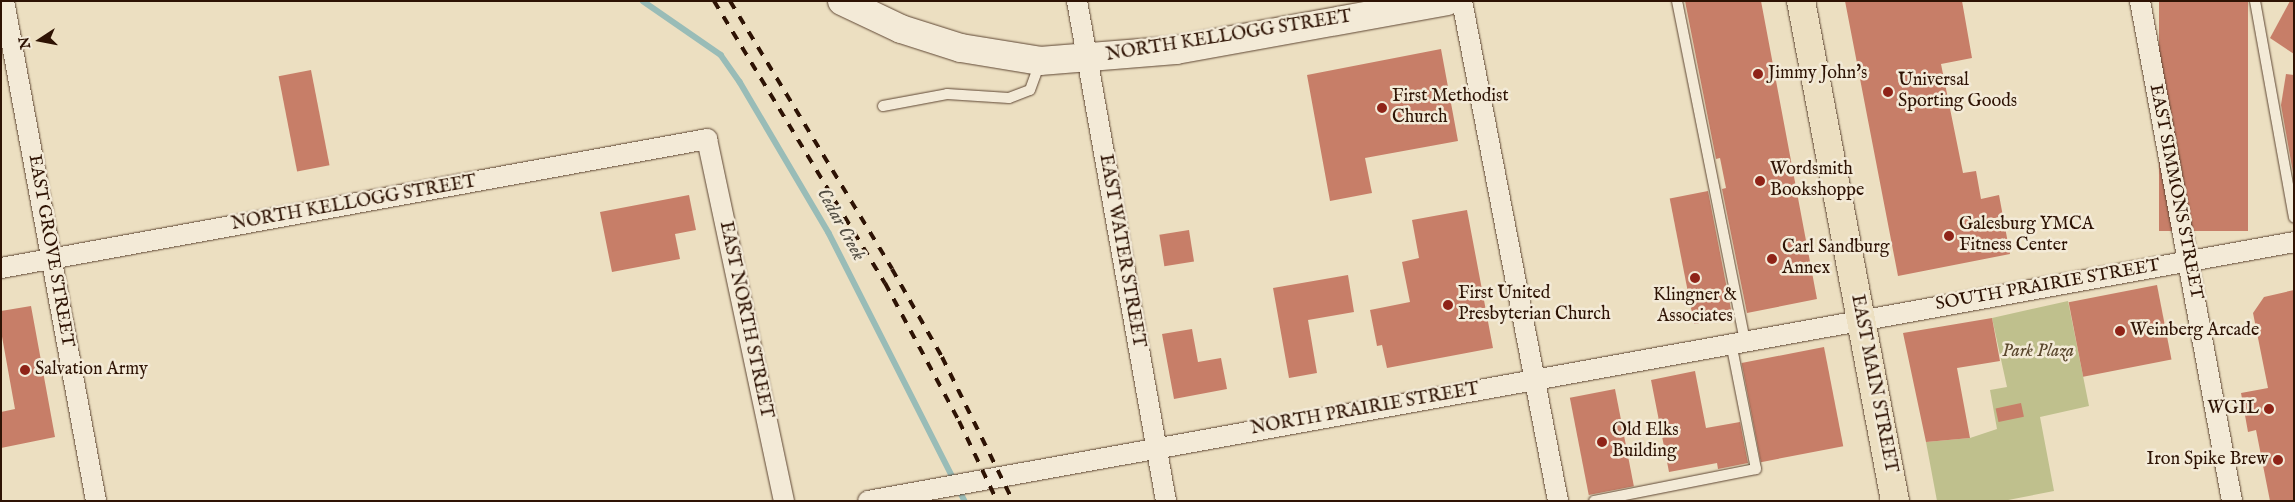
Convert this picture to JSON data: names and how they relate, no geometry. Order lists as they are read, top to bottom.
{
  "streets": {
    "main road": ["NORTH KELLOGG STREET", "EAST MAIN STREET"],
    "street": [
      "EAST SIMMONS STREET",
      "EAST GROVE STREET",
      "EAST WATER STREET",
      "SOUTH PRAIRIE STREET",
      "EAST NORTH STREET",
      "NORTH PRAIRIE STREET"
    ]
  },
  "crossings": [
    ["NORTH KELLOGG STREET", "EAST GROVE STREET"],
    ["NORTH KELLOGG STREET", "EAST WATER STREET"],
    ["NORTH KELLOGG STREET", "EAST NORTH STREET"],
    ["EAST SIMMONS STREET", "SOUTH PRAIRIE STREET"],
    ["EAST WATER STREET", "NORTH PRAIRIE STREET"],
    ["SOUTH PRAIRIE STREET", "EAST MAIN STREET"],
    ["SOUTH PRAIRIE STREET", "NORTH PRAIRIE STREET"],
    ["EAST MAIN STREET", "NORTH PRAIRIE STREET"]
  ],
  "water": ["Cedar Creek"],
  "parks": ["Park Plaza"],
  "places": [
    "Jimmy John's",
    "Universal Sporting Goods",
    "First Methodist Church",
    "Wordsmith Bookshoppe",
    "Galesburg YMCA Fitness Center",
    "Carl Sandburg Annex",
    "Klingner & Associates",
    "First United Presbyterian Church",
    "Weinberg Arcade",
    "Salvation Army",
    "WGIL",
    "Old Elks Building",
    "Iron Spike Brew"
  ],
  "north": "left"
}
